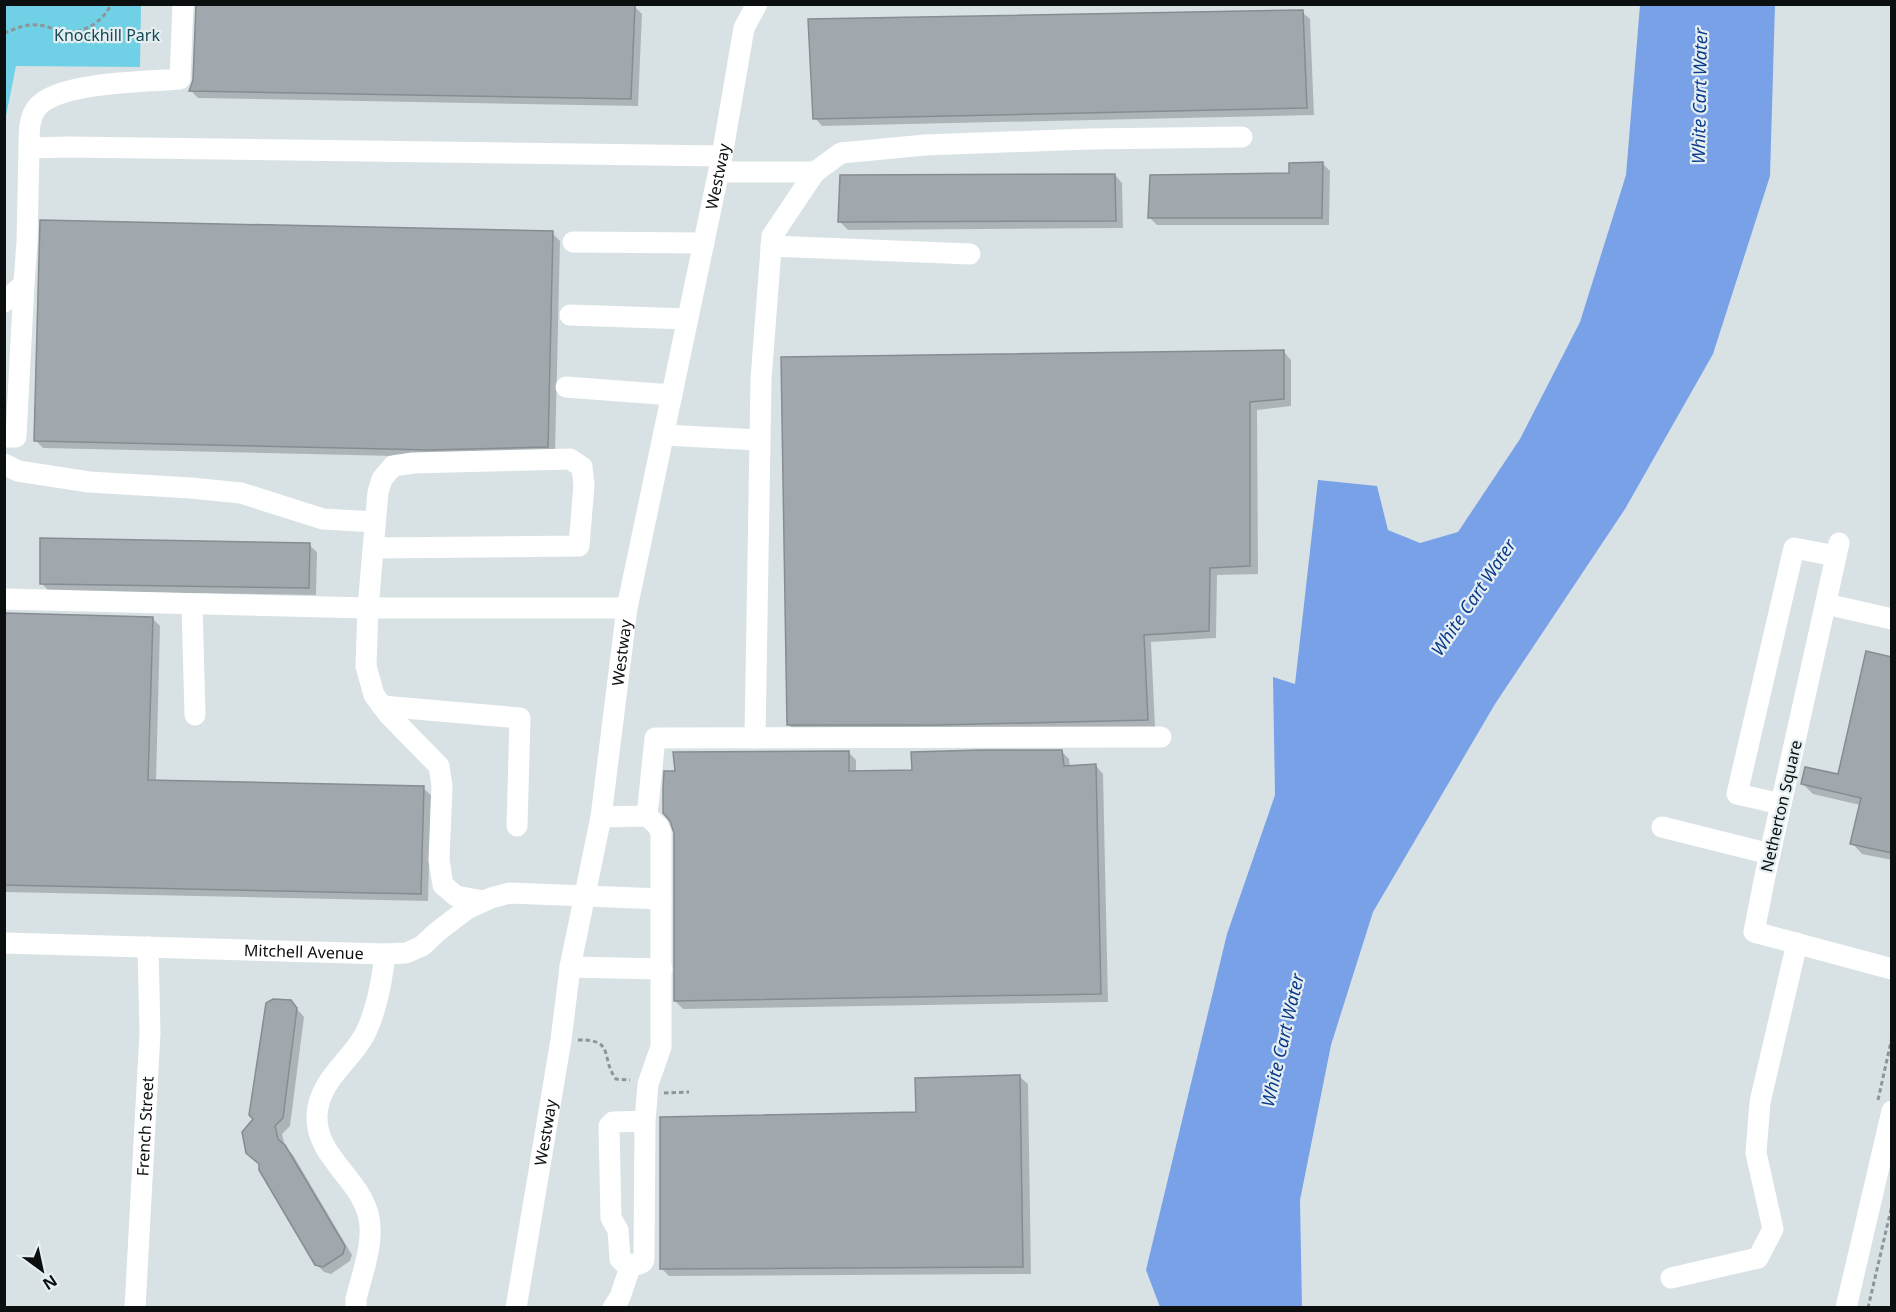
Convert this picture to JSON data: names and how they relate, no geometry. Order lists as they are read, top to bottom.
{
  "streets": {
    "street": [
      "Westway",
      "Netherton Square",
      "Mitchell Avenue",
      "French Street"
    ]
  },
  "crossings": [
    ["Westway", "Mitchell Avenue"],
    ["Mitchell Avenue", "French Street"]
  ],
  "water": ["White Cart Water"],
  "parks": ["Knockhill Park"],
  "north": "bottom right"
}
